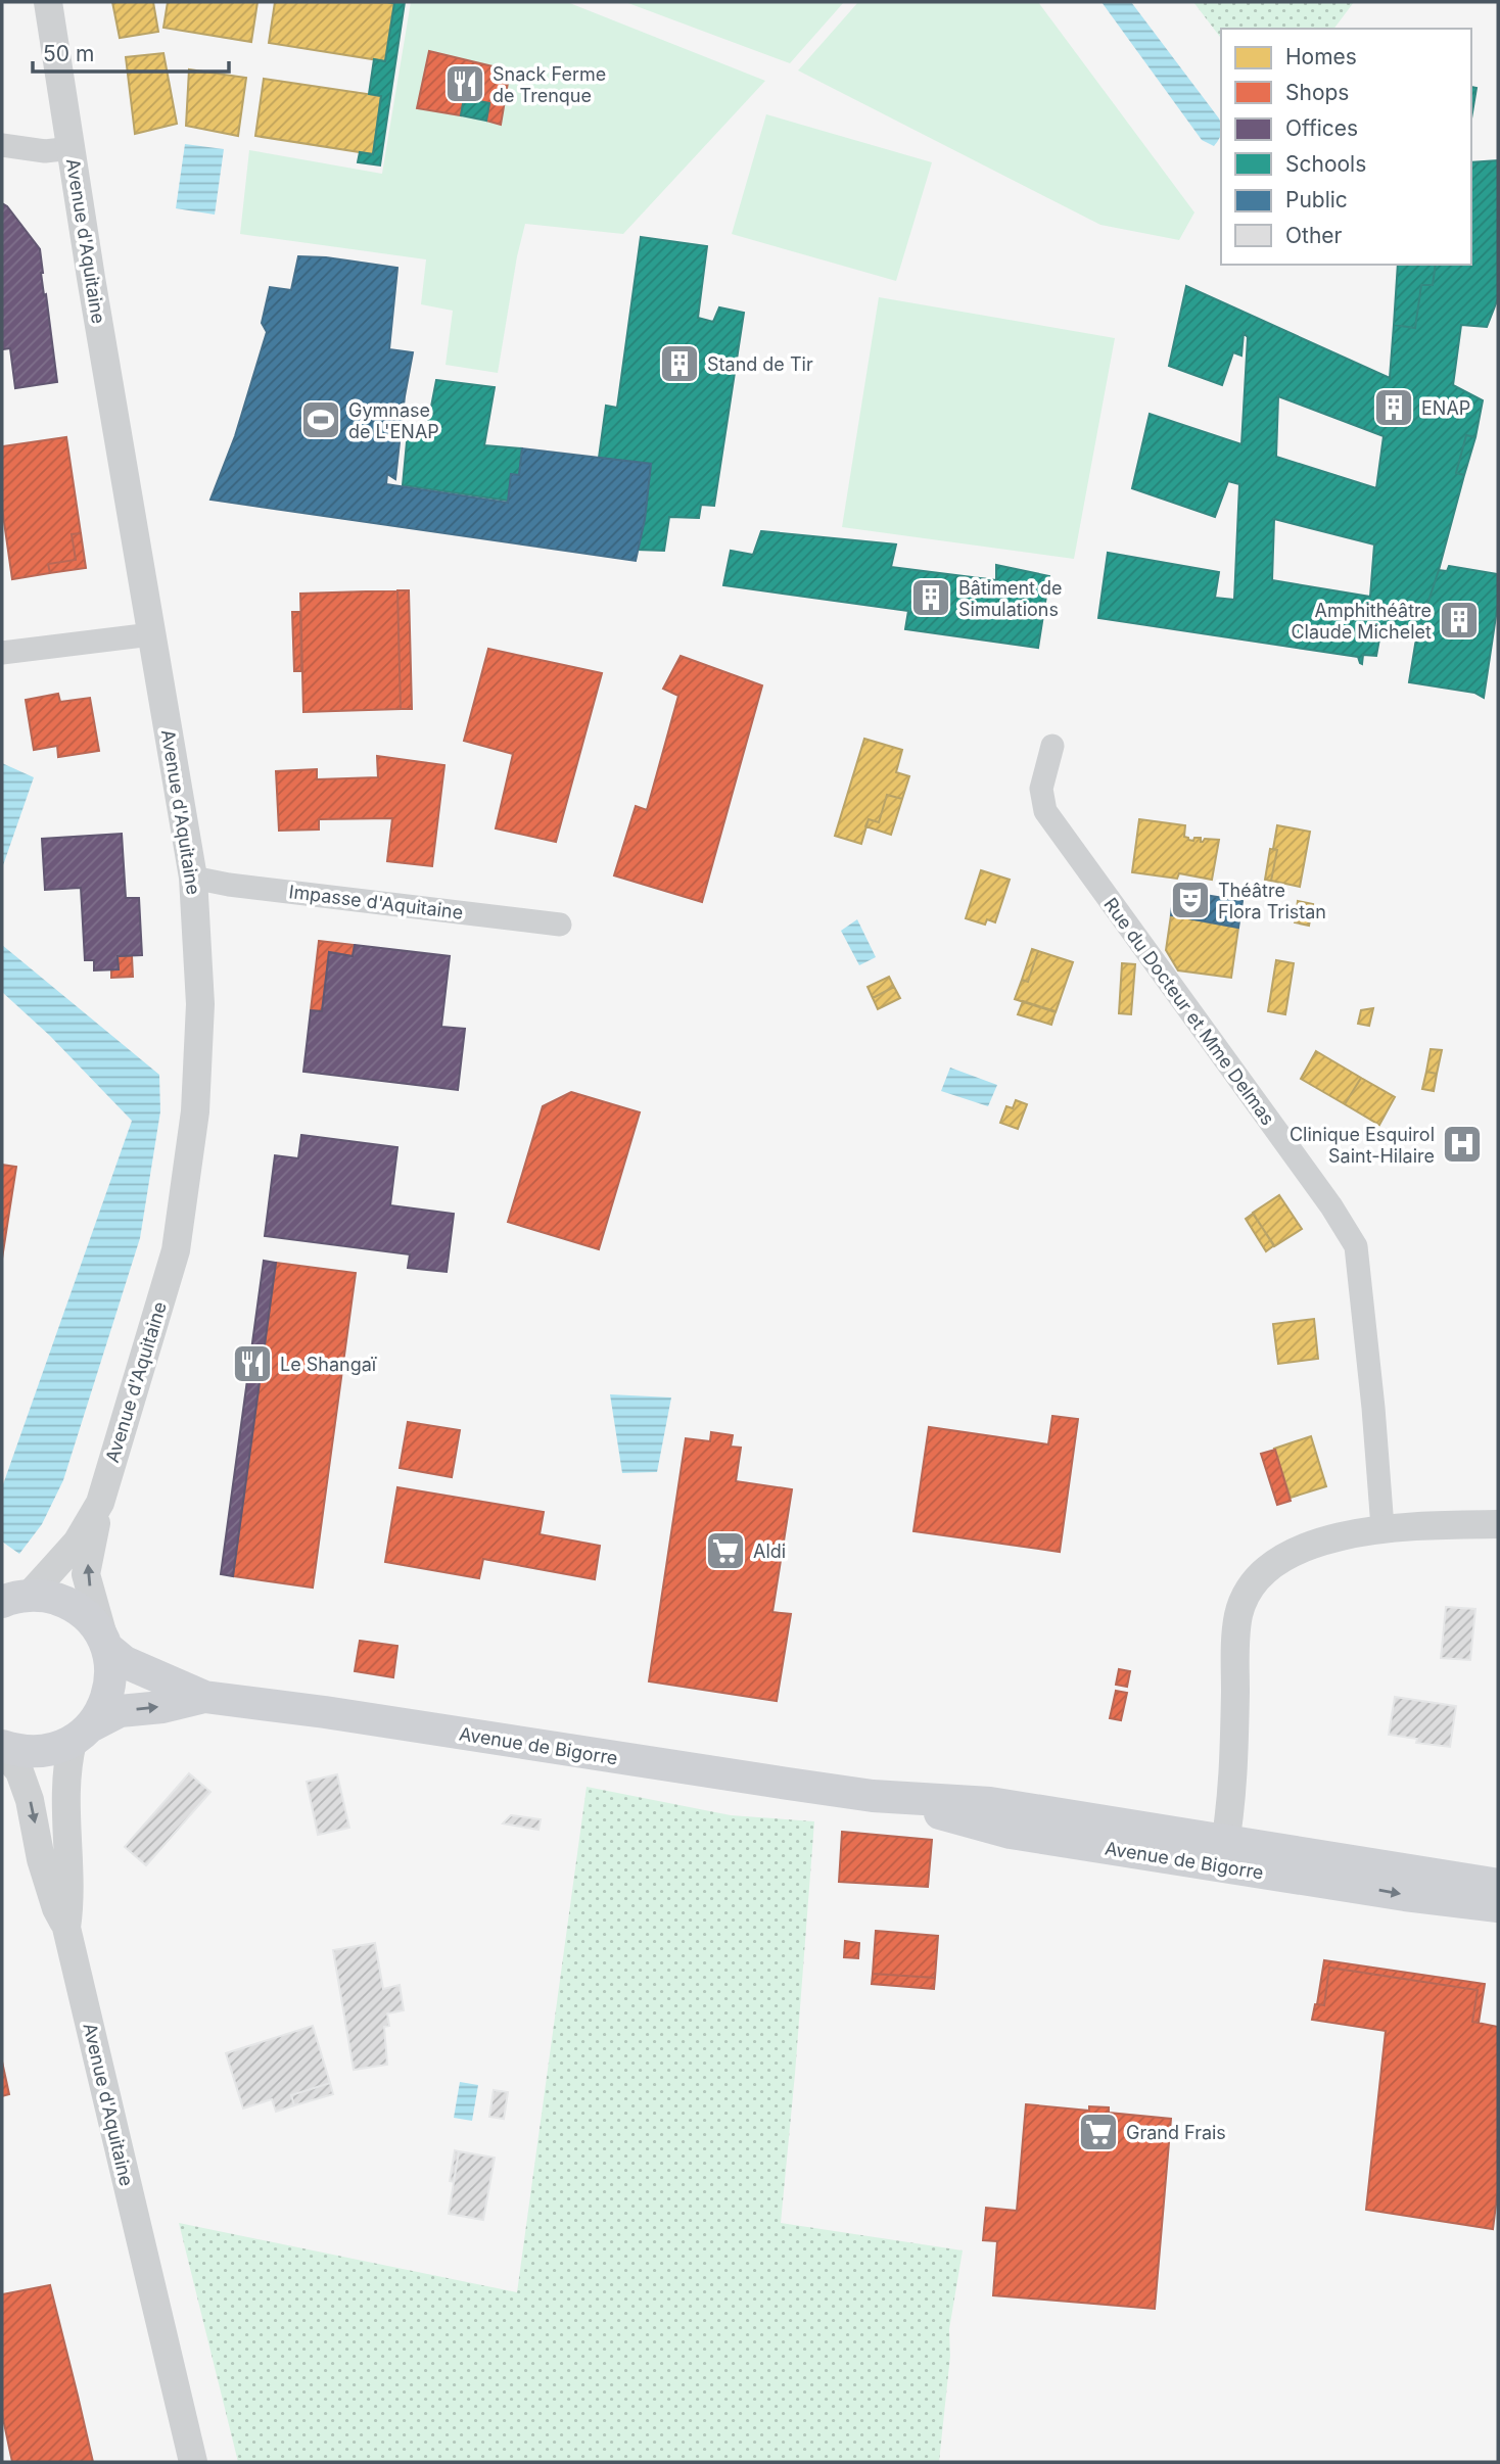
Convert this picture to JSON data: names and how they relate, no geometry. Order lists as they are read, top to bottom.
{
  "streets": {
    "main road": ["Avenue de Bigorre"],
    "street": ["Avenue d'Aquitaine", "Impasse d'Aquitaine", "Rue du Docteur et Mme Delmas"]
  },
  "crossings": [
    ["Avenue d'Aquitaine", "Impasse d'Aquitaine"],
    ["Avenue d'Aquitaine", "Avenue de Bigorre"]
  ],
  "places": {
    "restaurant": ["Snack Ferme de Trenque", "Le Shangaï"],
    "building": [
      "Stand de Tir",
      "ENAP",
      "Bâtiment de Simulations",
      "Amphithéâtre Claude Michelet"
    ],
    "sports": ["Gymnase de L'ENAP"],
    "theatre": ["Théâtre Flora Tristan"],
    "hospital": ["Clinique Esquirol Saint-Hilaire"],
    "supermarket": ["Aldi", "Grand Frais"]
  },
  "legend": [
    "Homes",
    "Shops",
    "Offices",
    "Schools",
    "Public",
    "Other"
  ],
  "scale_bar": "50 m"
}
